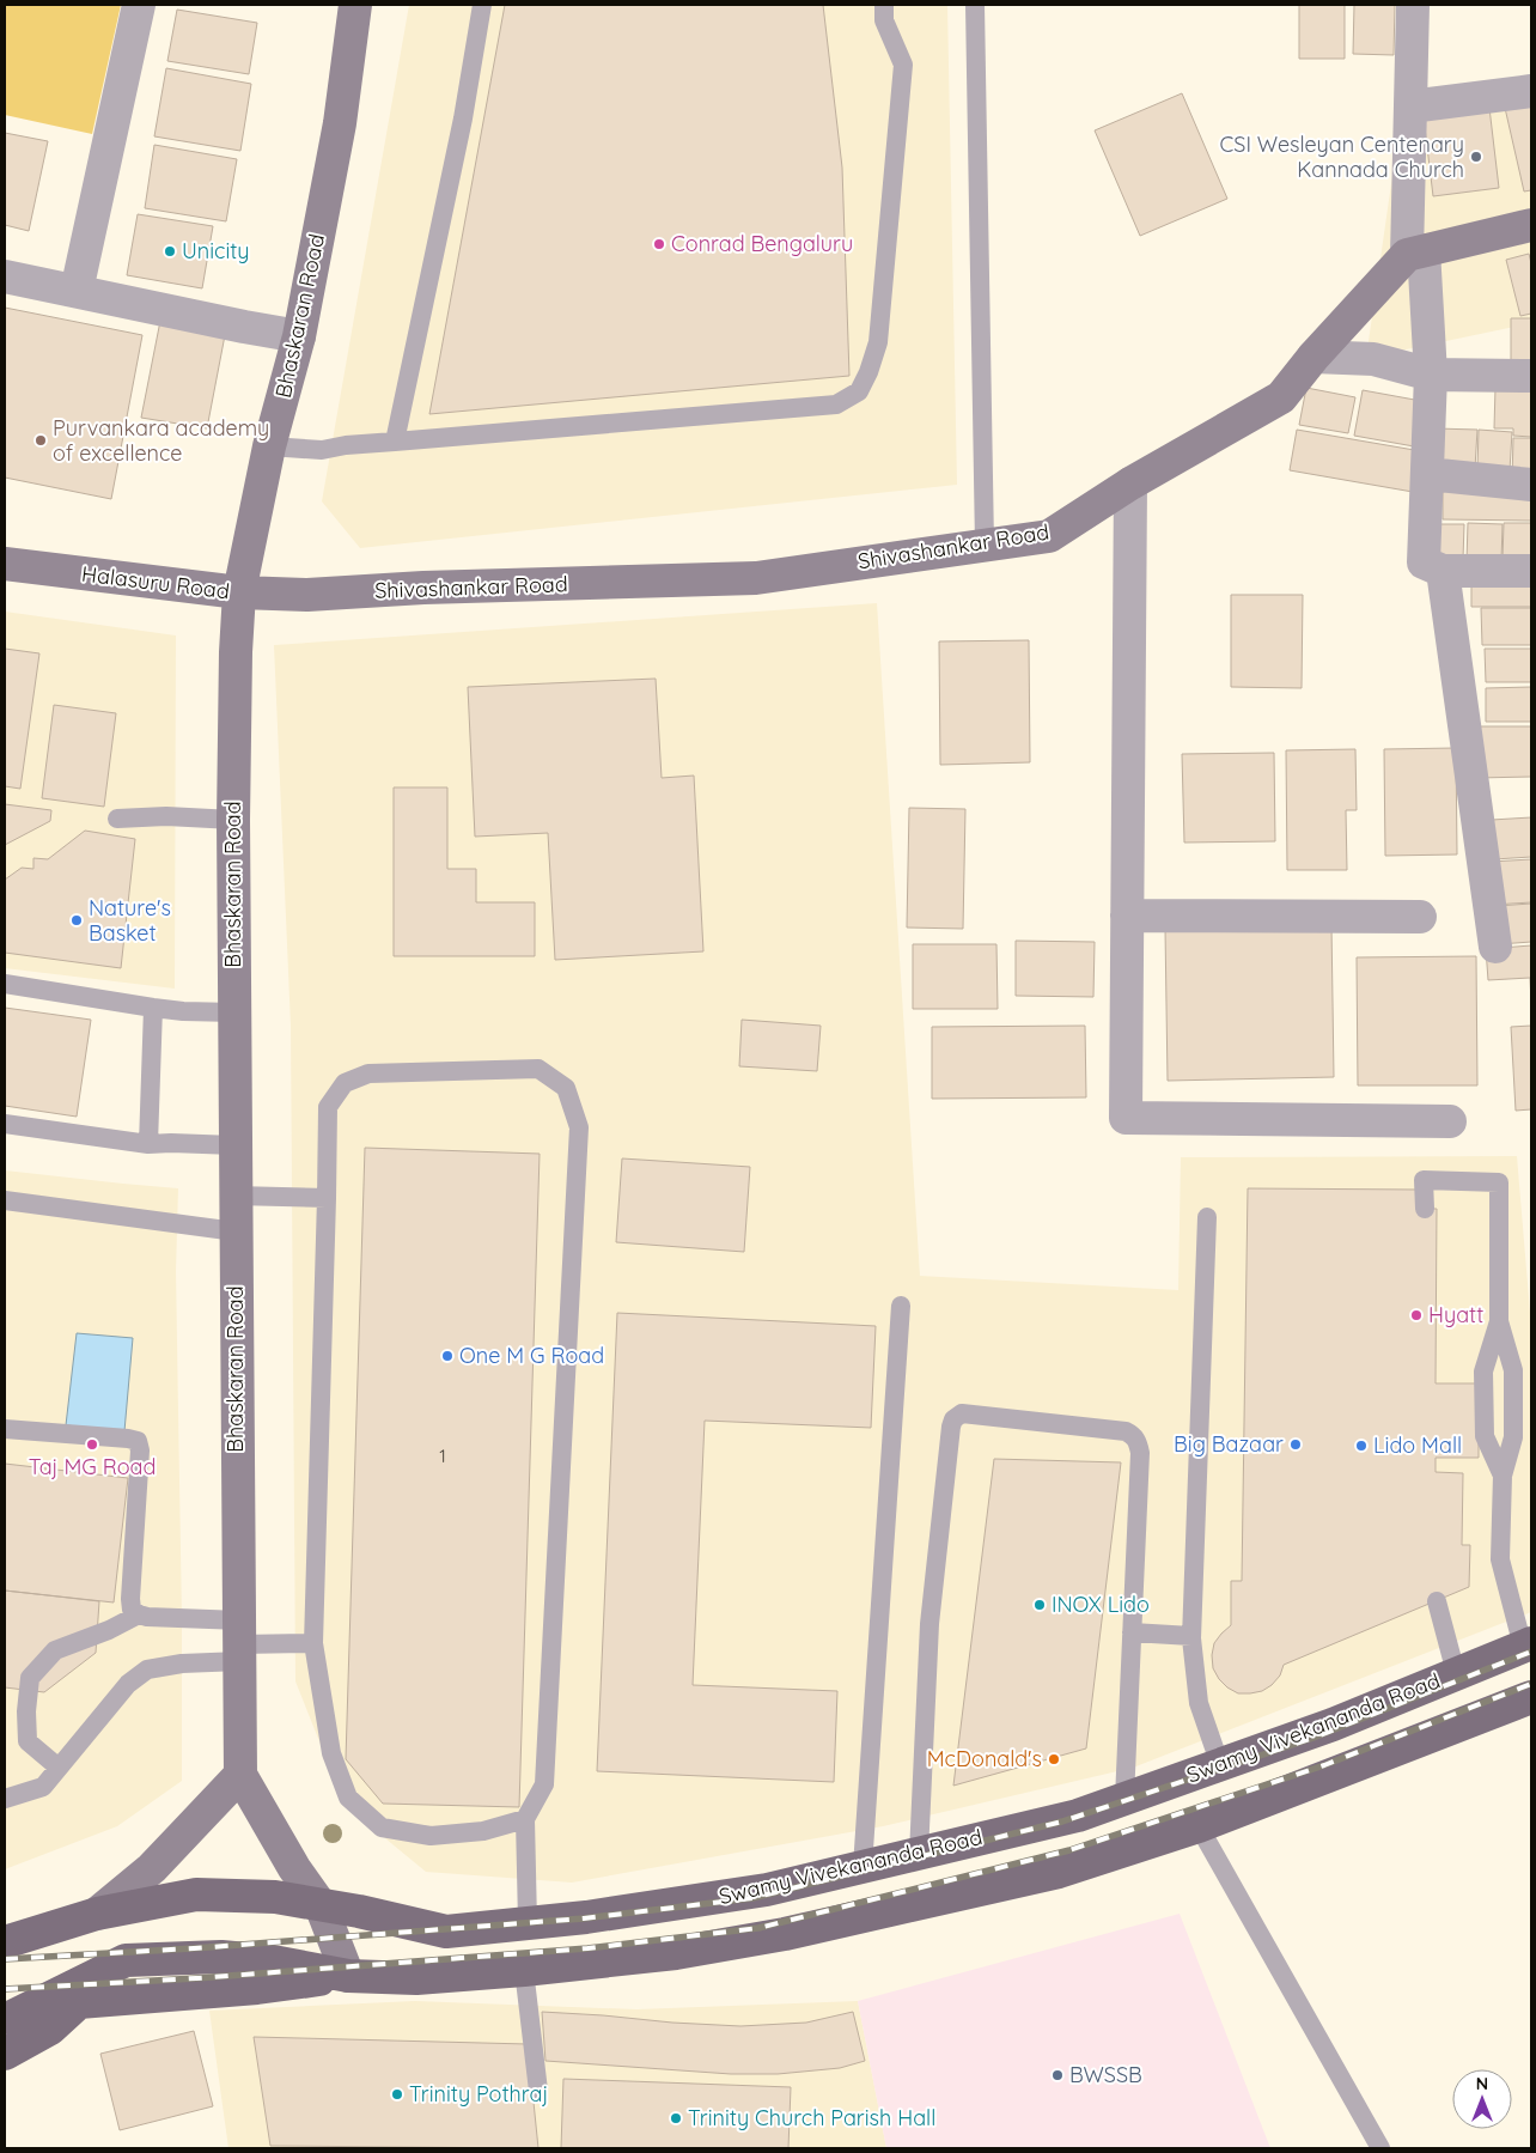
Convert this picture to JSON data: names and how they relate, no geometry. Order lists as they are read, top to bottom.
{
  "streets": {
    "main road": [
      "Bhaskaran Road",
      "Shivashankar Road",
      "Halasuru Road",
      "Swamy Vivekananda Road"
    ]
  },
  "crossings": [
    ["Bhaskaran Road", "Halasuru Road"],
    ["Bhaskaran Road", "Swamy Vivekananda Road"],
    ["Shivashankar Road", "Halasuru Road"]
  ],
  "places": [
    "CSI Wesleyan Centenary Kannada Church",
    "Conrad Bengaluru",
    "Unicity",
    "Purvankara academy of excellence",
    "Nature's Basket",
    "Hyatt",
    "One M G Road",
    "Taj MG Road",
    "Big Bazaar",
    "Lido Mall",
    "INOX Lido",
    "McDonald's",
    "BWSSB",
    "Trinity Pothraj",
    "Trinity Church Parish Hall"
  ],
  "house_numbers": ["1"],
  "north": "top"
}
